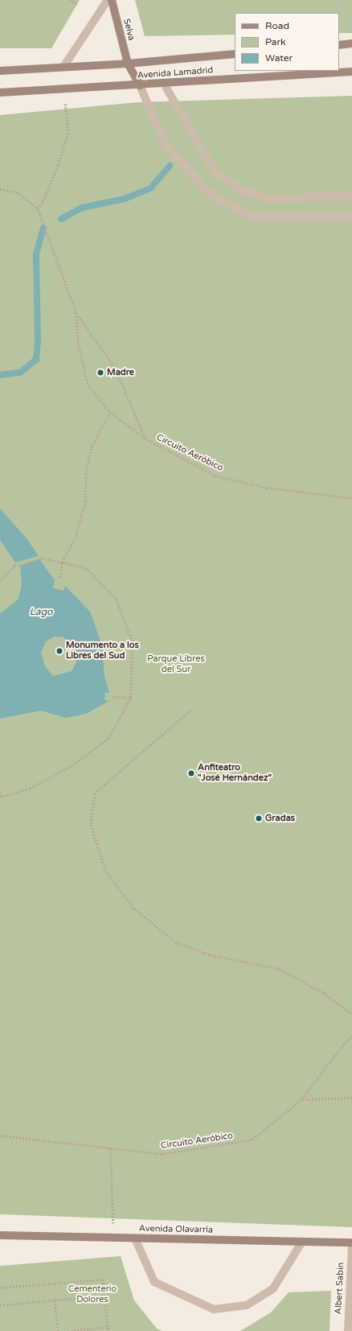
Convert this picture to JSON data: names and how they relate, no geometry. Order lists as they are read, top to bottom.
{
  "streets": {
    "main road": ["Selva", "Avenida Lamadrid", "Avenida Olavarría"],
    "street": ["Albert Sabin"],
    "path": ["Circuito Aeróbico"]
  },
  "crossings": [
    ["Selva", "Avenida Lamadrid"]
  ],
  "water": ["Lago"],
  "parks": ["Parque Libres del Sur", "Cementerio Dolores"],
  "places": [
    "Madre",
    "Monumento a los Libres del Sud",
    "Anfiteatro \"José Hernández\"",
    "Gradas"
  ],
  "legend": ["Road", "Park", "Water"]
}
